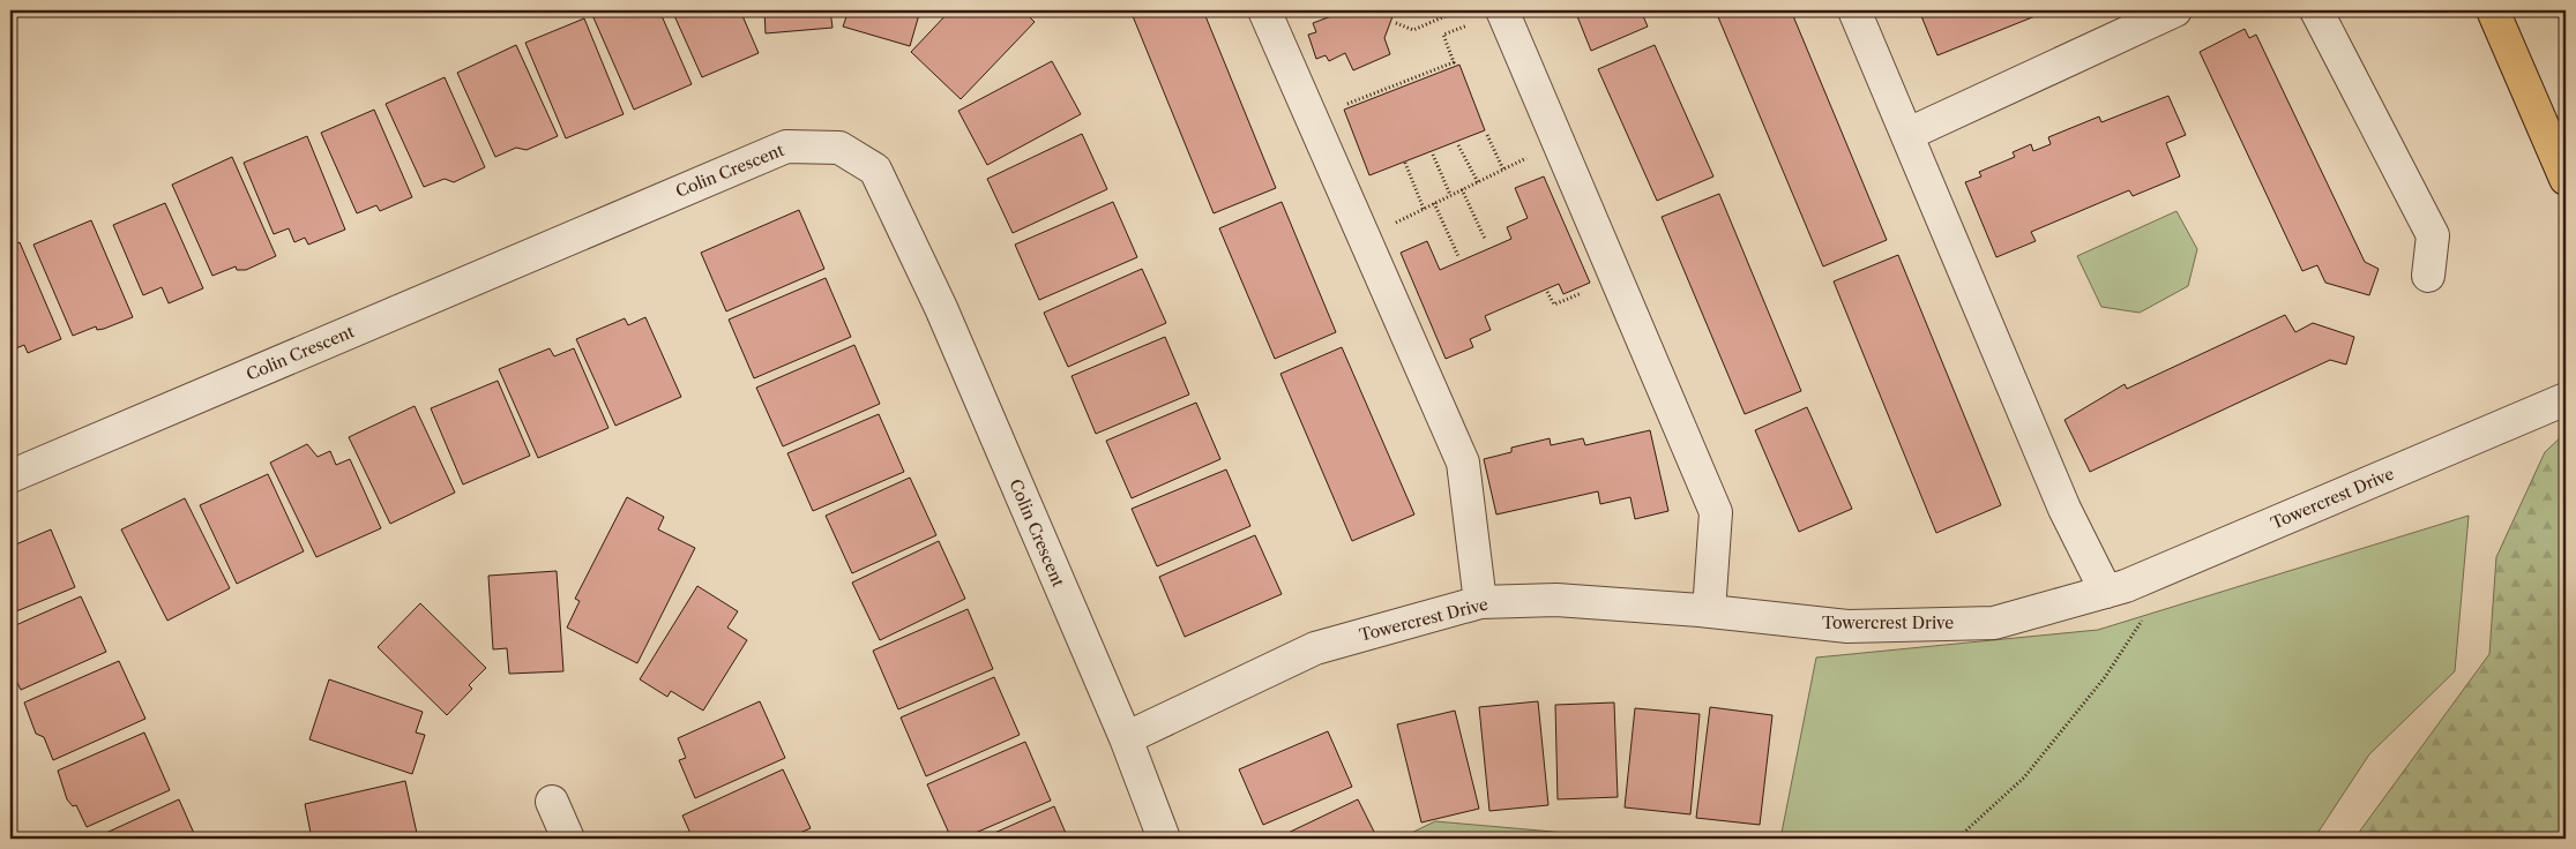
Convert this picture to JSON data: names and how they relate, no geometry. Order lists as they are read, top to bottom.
{
  "streets": {
    "street": ["Colin Crescent", "Towercrest Drive"]
  },
  "crossings": [
    ["Colin Crescent", "Towercrest Drive"]
  ]
}
